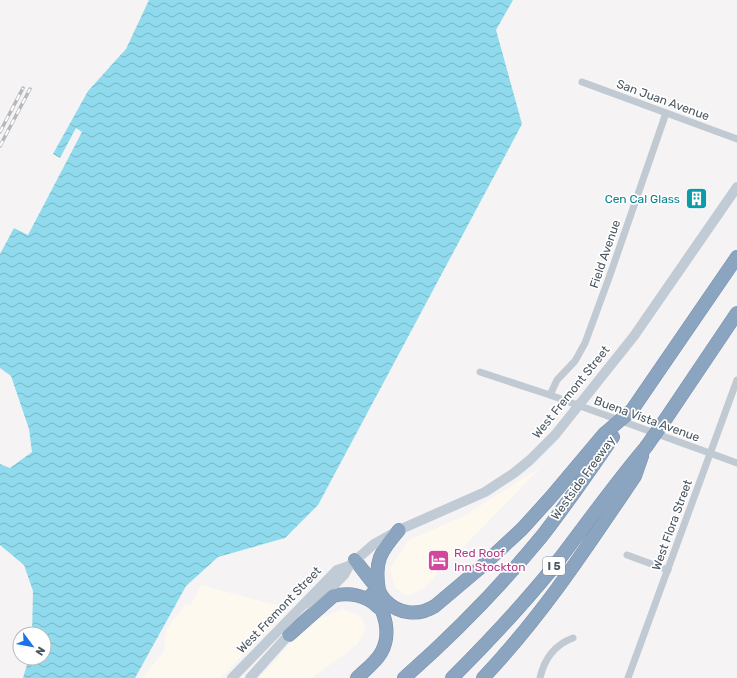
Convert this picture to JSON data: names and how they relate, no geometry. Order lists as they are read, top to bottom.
{
  "streets": {
    "highway": ["Westside Freeway", "I 5"],
    "street": [
      "San Juan Avenue",
      "Field Avenue",
      "West Fremont Street",
      "Buena Vista Avenue",
      "West Flora Street"
    ]
  },
  "crossings": [
    ["San Juan Avenue", "Field Avenue"],
    ["Field Avenue", "Buena Vista Avenue"],
    ["West Fremont Street", "Buena Vista Avenue"],
    ["Buena Vista Avenue", "West Flora Street"]
  ],
  "places": {
    "building": ["Cen Cal Glass"],
    "hotel": ["Red Roof Inn Stockton"]
  },
  "north": "bottom right"
}
